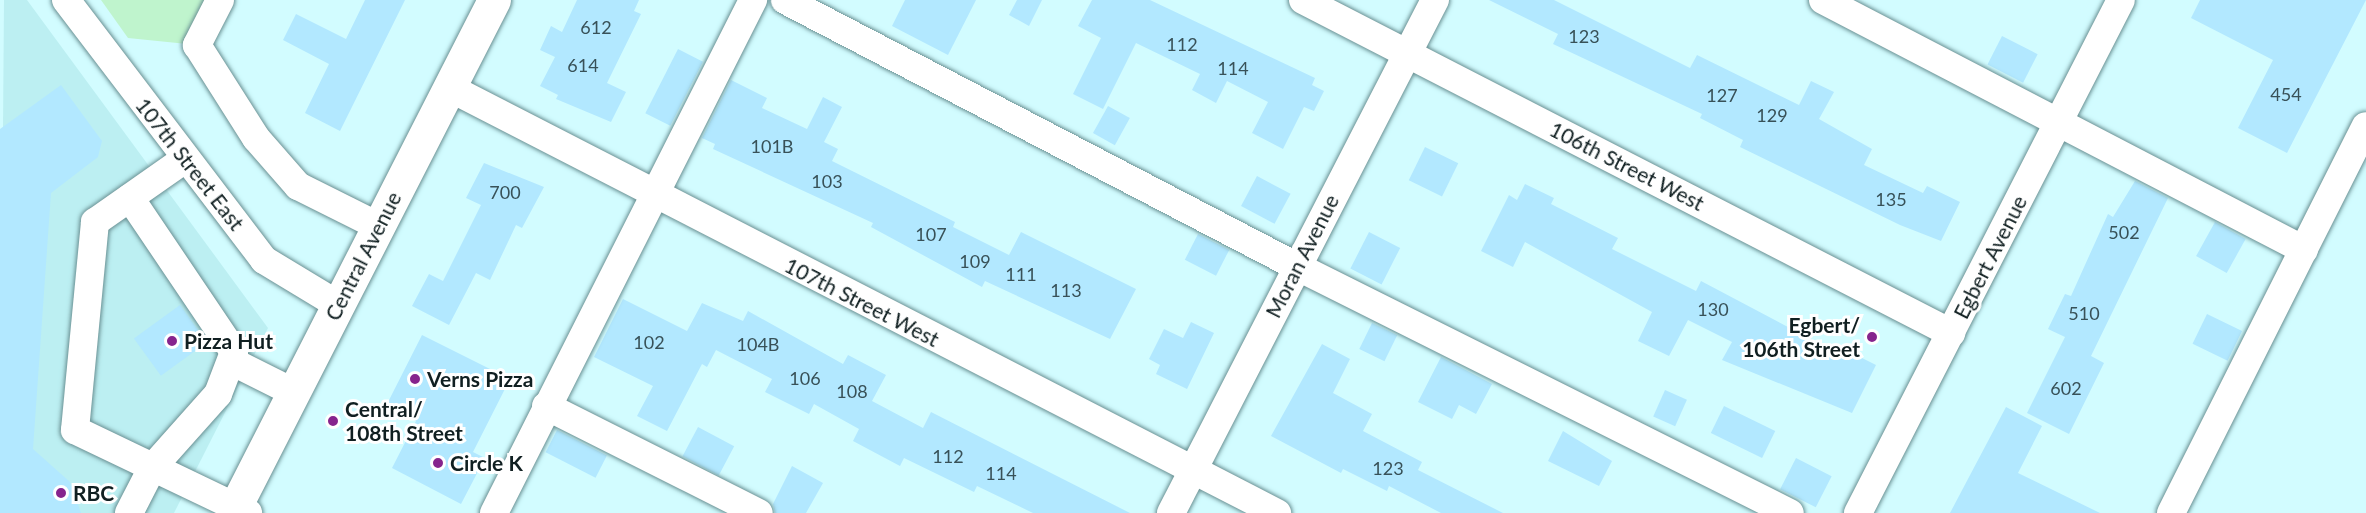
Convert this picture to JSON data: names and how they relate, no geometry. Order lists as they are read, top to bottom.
{
  "streets": {
    "main road": ["Central Avenue"],
    "street": [
      "107th Street East",
      "106th Street West",
      "Moran Avenue",
      "Egbert Avenue",
      "107th Street West"
    ]
  },
  "crossings": [
    ["107th Street East", "Central Avenue"],
    ["106th Street West", "Moran Avenue"],
    ["106th Street West", "Egbert Avenue"],
    ["Central Avenue", "107th Street West"],
    ["Moran Avenue", "107th Street West"]
  ],
  "places": [
    "Egbert/ 106th Street",
    "Pizza Hut",
    "Verns Pizza",
    "Central/ 108th Street",
    "Circle K",
    "RBC"
  ],
  "house_numbers": [
    "612",
    "123",
    "112",
    "614",
    "114",
    "454",
    "127",
    "129",
    "101B",
    "103",
    "700",
    "135",
    "502",
    "107",
    "109",
    "111",
    "113",
    "130",
    "510",
    "102",
    "104B",
    "106",
    "602",
    "108",
    "112",
    "123",
    "114"
  ]
}
